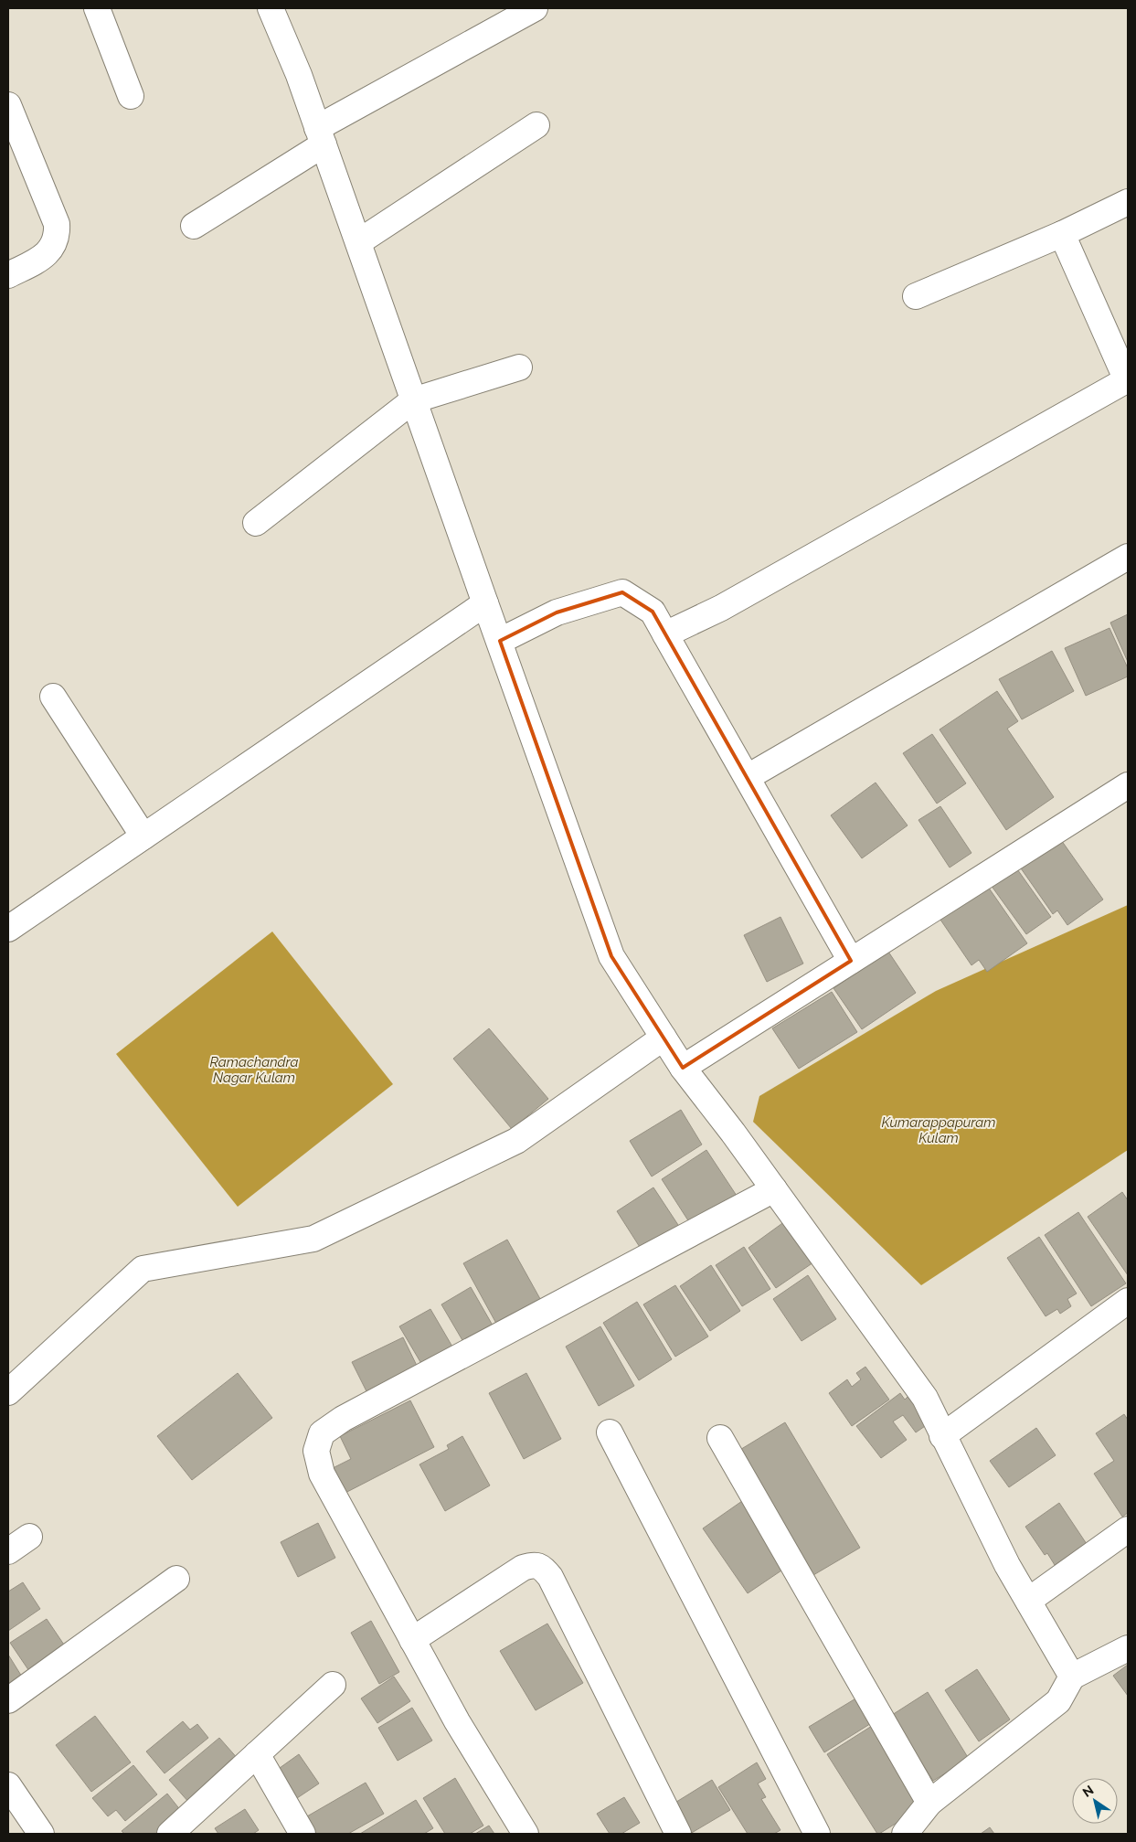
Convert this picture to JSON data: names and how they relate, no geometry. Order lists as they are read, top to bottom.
{
  "water": ["Ramachandra Nagar Kulam", "Kumarappapuram Kulam"],
  "north": "top left"
}
